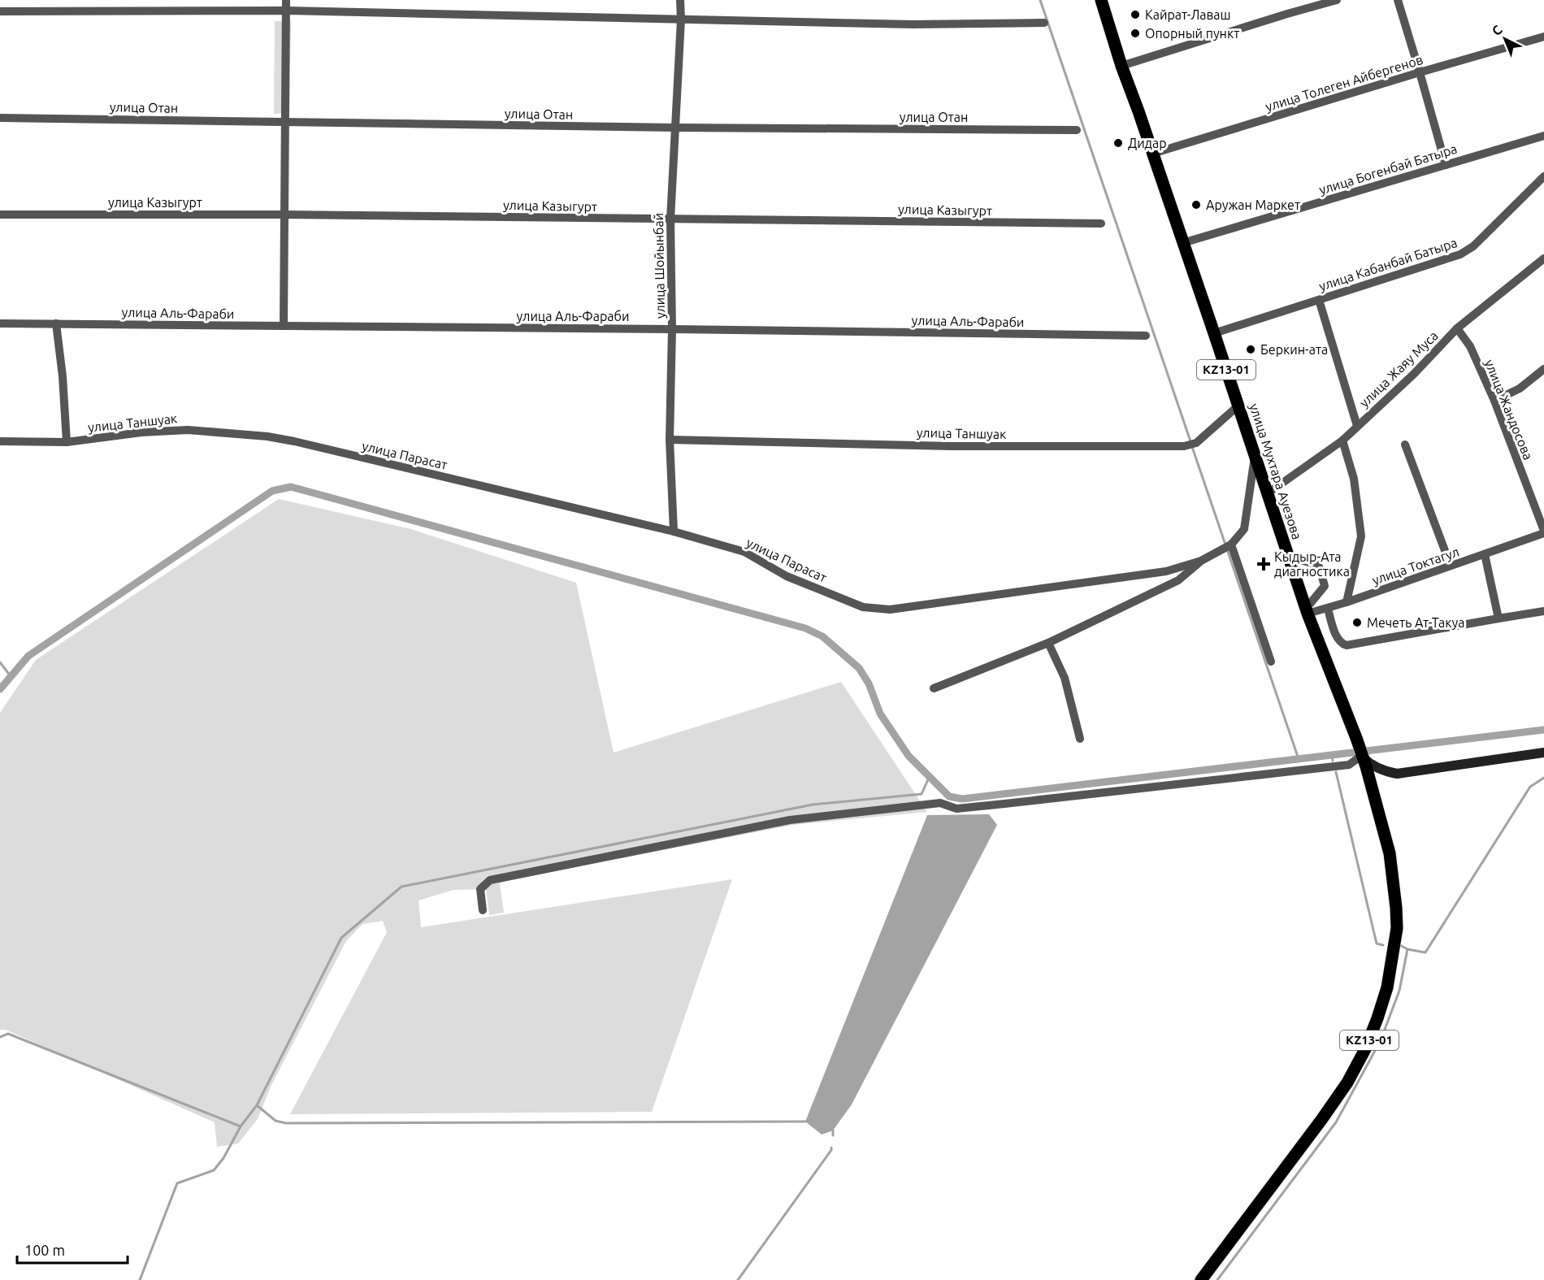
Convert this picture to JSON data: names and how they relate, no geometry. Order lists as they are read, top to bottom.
{
  "streets": {
    "main road": ["KZ13-01", "улица Мухтара Ауезова"],
    "street": [
      "улица Толеген Айбергенов",
      "улица Отан",
      "улица Богенбай Батыра",
      "улица Казыгурт",
      "улица Кабанбай Батыра",
      "улица Шойынбай",
      "улица Аль-Фараби",
      "улица Жаяу Муса",
      "улица Жандосова",
      "улица Таншуак",
      "улица Парасат",
      "улица Токтагул"
    ]
  },
  "crossings": [
    ["улица Толеген Айбергенов", "улица Мухтара Ауезова"],
    ["улица Отан", "улица Шойынбай"],
    ["улица Богенбай Батыра", "улица Мухтара Ауезова"],
    ["улица Казыгурт", "улица Шойынбай"],
    ["улица Кабанбай Батыра", "улица Мухтара Ауезова"],
    ["улица Шойынбай", "улица Аль-Фараби"],
    ["улица Шойынбай", "улица Таншуак"],
    ["улица Шойынбай", "улица Парасат"],
    ["улица Жаяу Муса", "улица Жандосова"],
    ["улица Жаяу Муса", "улица Мухтара Ауезова"],
    ["KZ13-01", "улица Мухтара Ауезова"],
    ["улица Жандосова", "улица Токтагул"],
    ["улица Таншуак", "улица Парасат"],
    ["улица Таншуак", "улица Мухтара Ауезова"],
    ["улица Парасат", "улица Мухтара Ауезова"],
    ["улица Мухтара Ауезова", "улица Токтагул"]
  ],
  "places": {
    "other": [
      "Кайрат-Лаваш",
      "Опорный пункт",
      "Дидар",
      "Аружан Маркет",
      "Беркин-ата",
      "Мечеть Ат-Такуа"
    ],
    "health": ["Кыдыр-Ата диагностика"]
  },
  "scale_bar": "100 m",
  "north": "top left"
}
